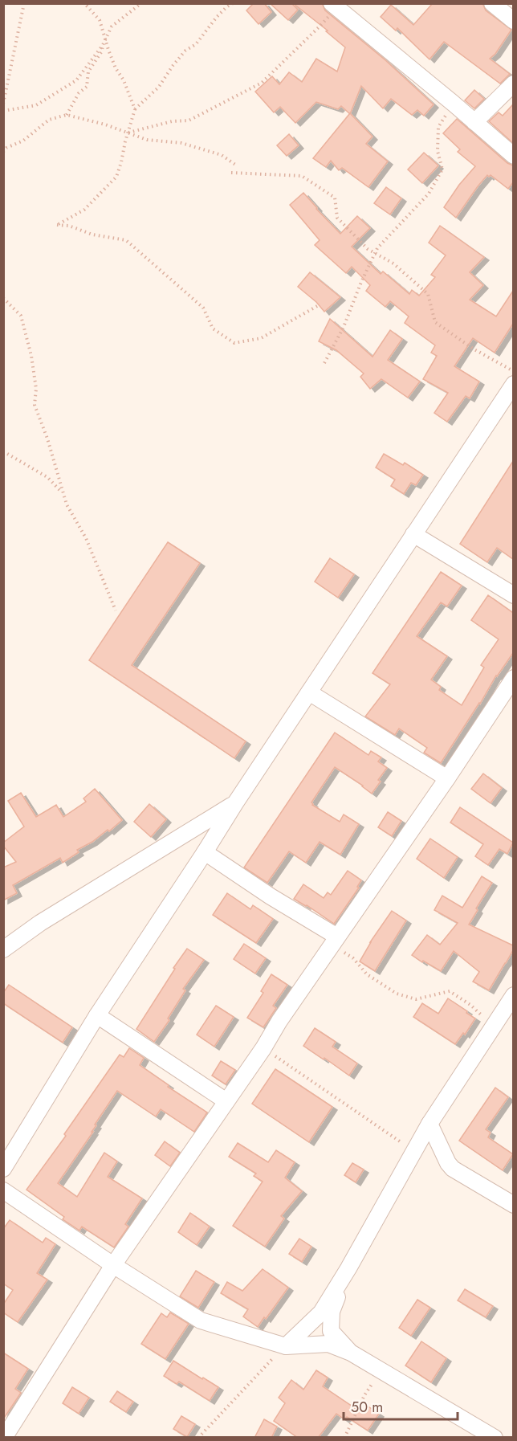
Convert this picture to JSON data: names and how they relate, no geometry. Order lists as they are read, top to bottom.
{
  "scale_bar": "50 m"
}
